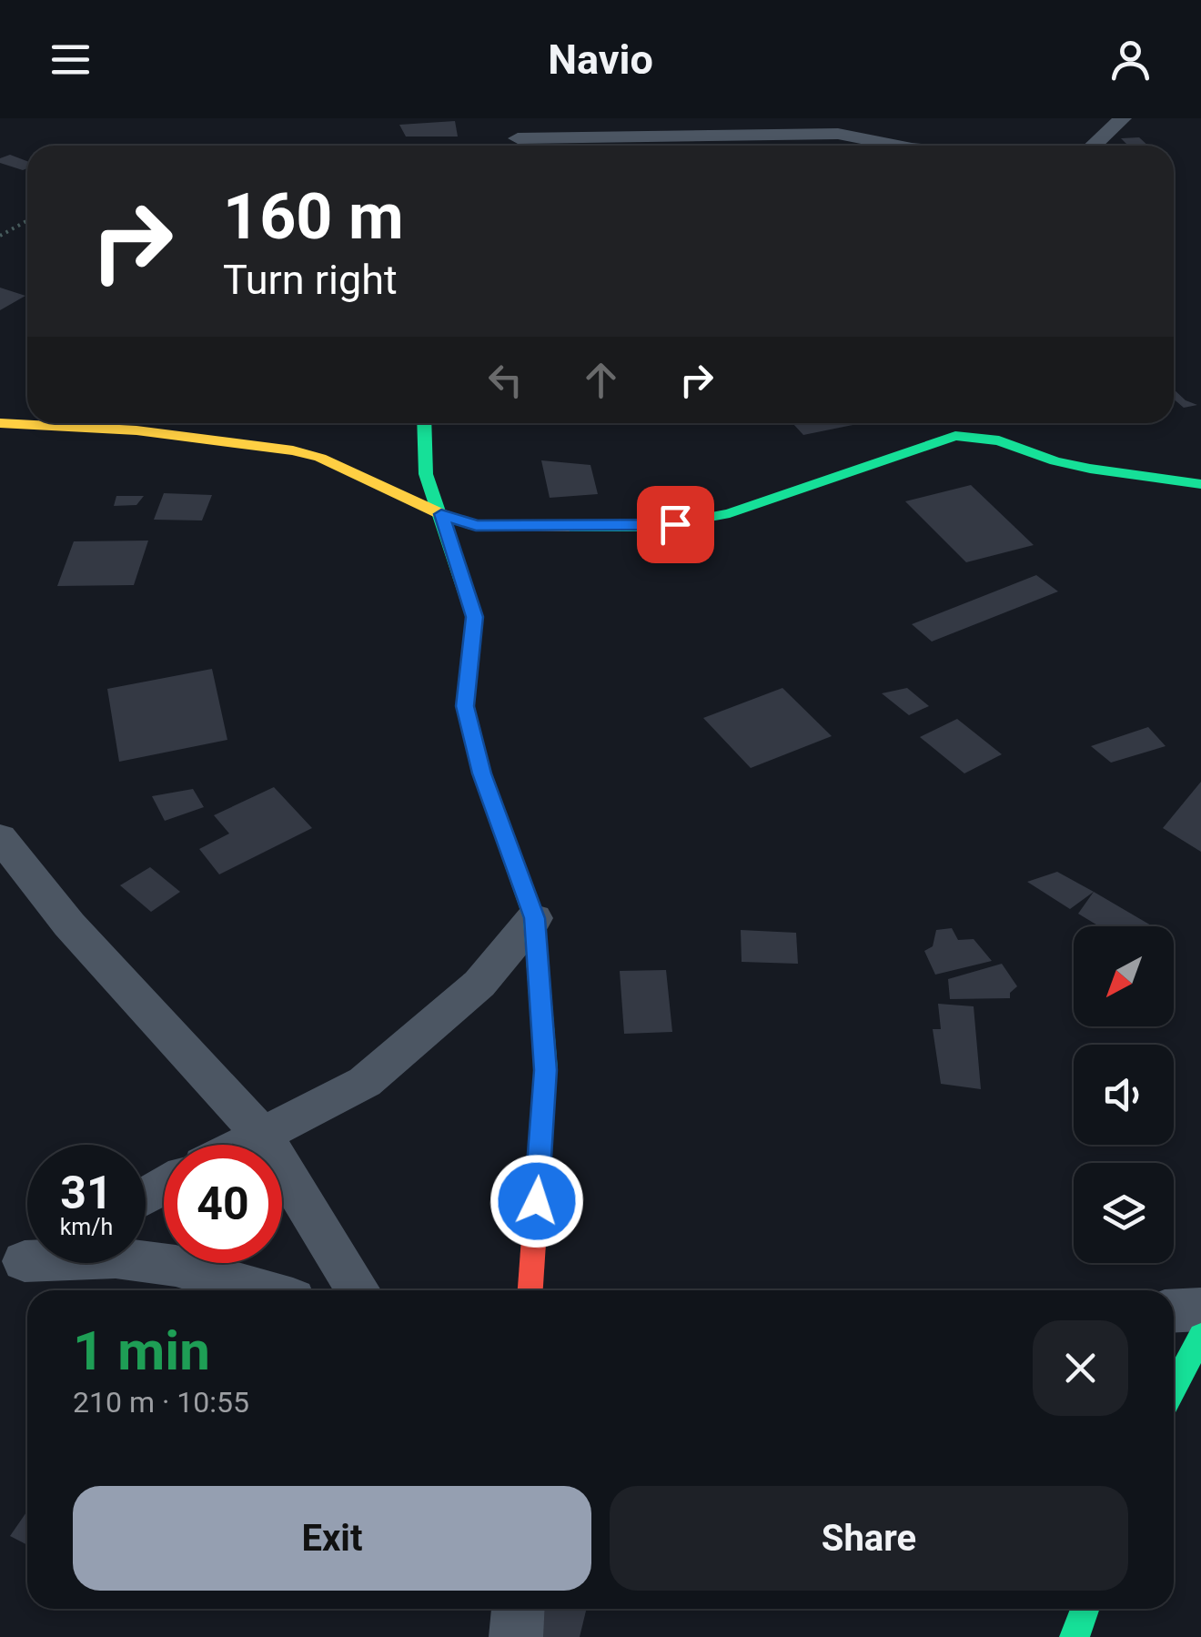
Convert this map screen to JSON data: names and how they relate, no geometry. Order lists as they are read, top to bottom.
{
  "north": "bottom left",
  "page": {
    "header": "Navio",
    "turn": ["160 m", "Turn right"],
    "speed": "31 km/h",
    "limit": "40",
    "heading": ["1 min", "210 m · 10:55"],
    "buttons": ["Exit", "Share"]
  }
}
